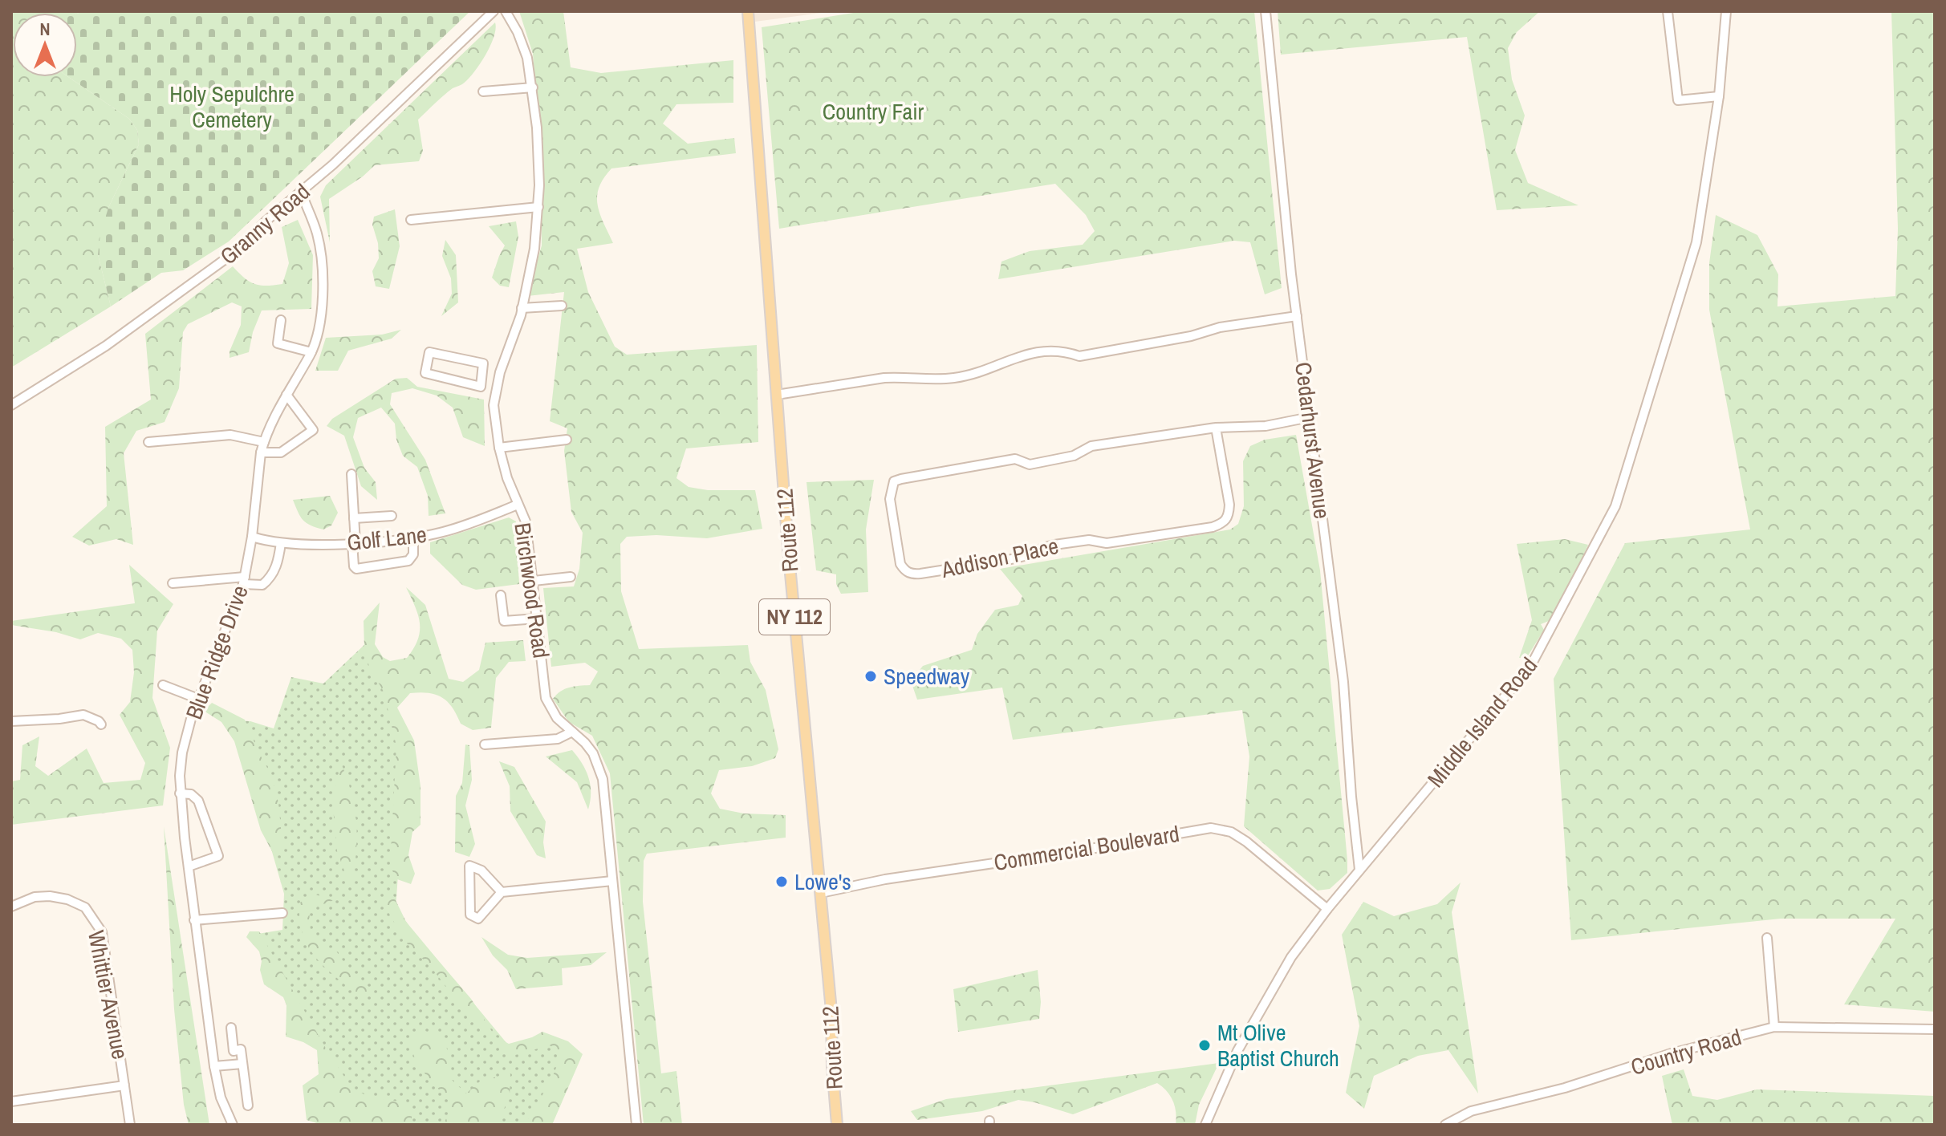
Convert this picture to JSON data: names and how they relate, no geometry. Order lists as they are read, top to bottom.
{
  "streets": {
    "main road": ["Route 112", "NY 112"],
    "street": [
      "Granny Road",
      "Cedarhurst Avenue",
      "Golf Lane",
      "Addison Place",
      "Birchwood Road",
      "Blue Ridge Drive",
      "Middle Island Road",
      "Commercial Boulevard",
      "Whittier Avenue",
      "Country Road"
    ]
  },
  "crossings": [
    ["Granny Road", "Blue Ridge Drive"],
    ["Cedarhurst Avenue", "Addison Place"],
    ["Cedarhurst Avenue", "Middle Island Road"],
    ["Route 112", "Commercial Boulevard"],
    ["Golf Lane", "Birchwood Road"],
    ["Golf Lane", "Blue Ridge Drive"],
    ["Middle Island Road", "Commercial Boulevard"]
  ],
  "parks": ["Holy Sepulchre Cemetery", "Country Fair"],
  "places": ["Speedway", "Lowe's", "Mt Olive Baptist Church"],
  "north": "top"
}
